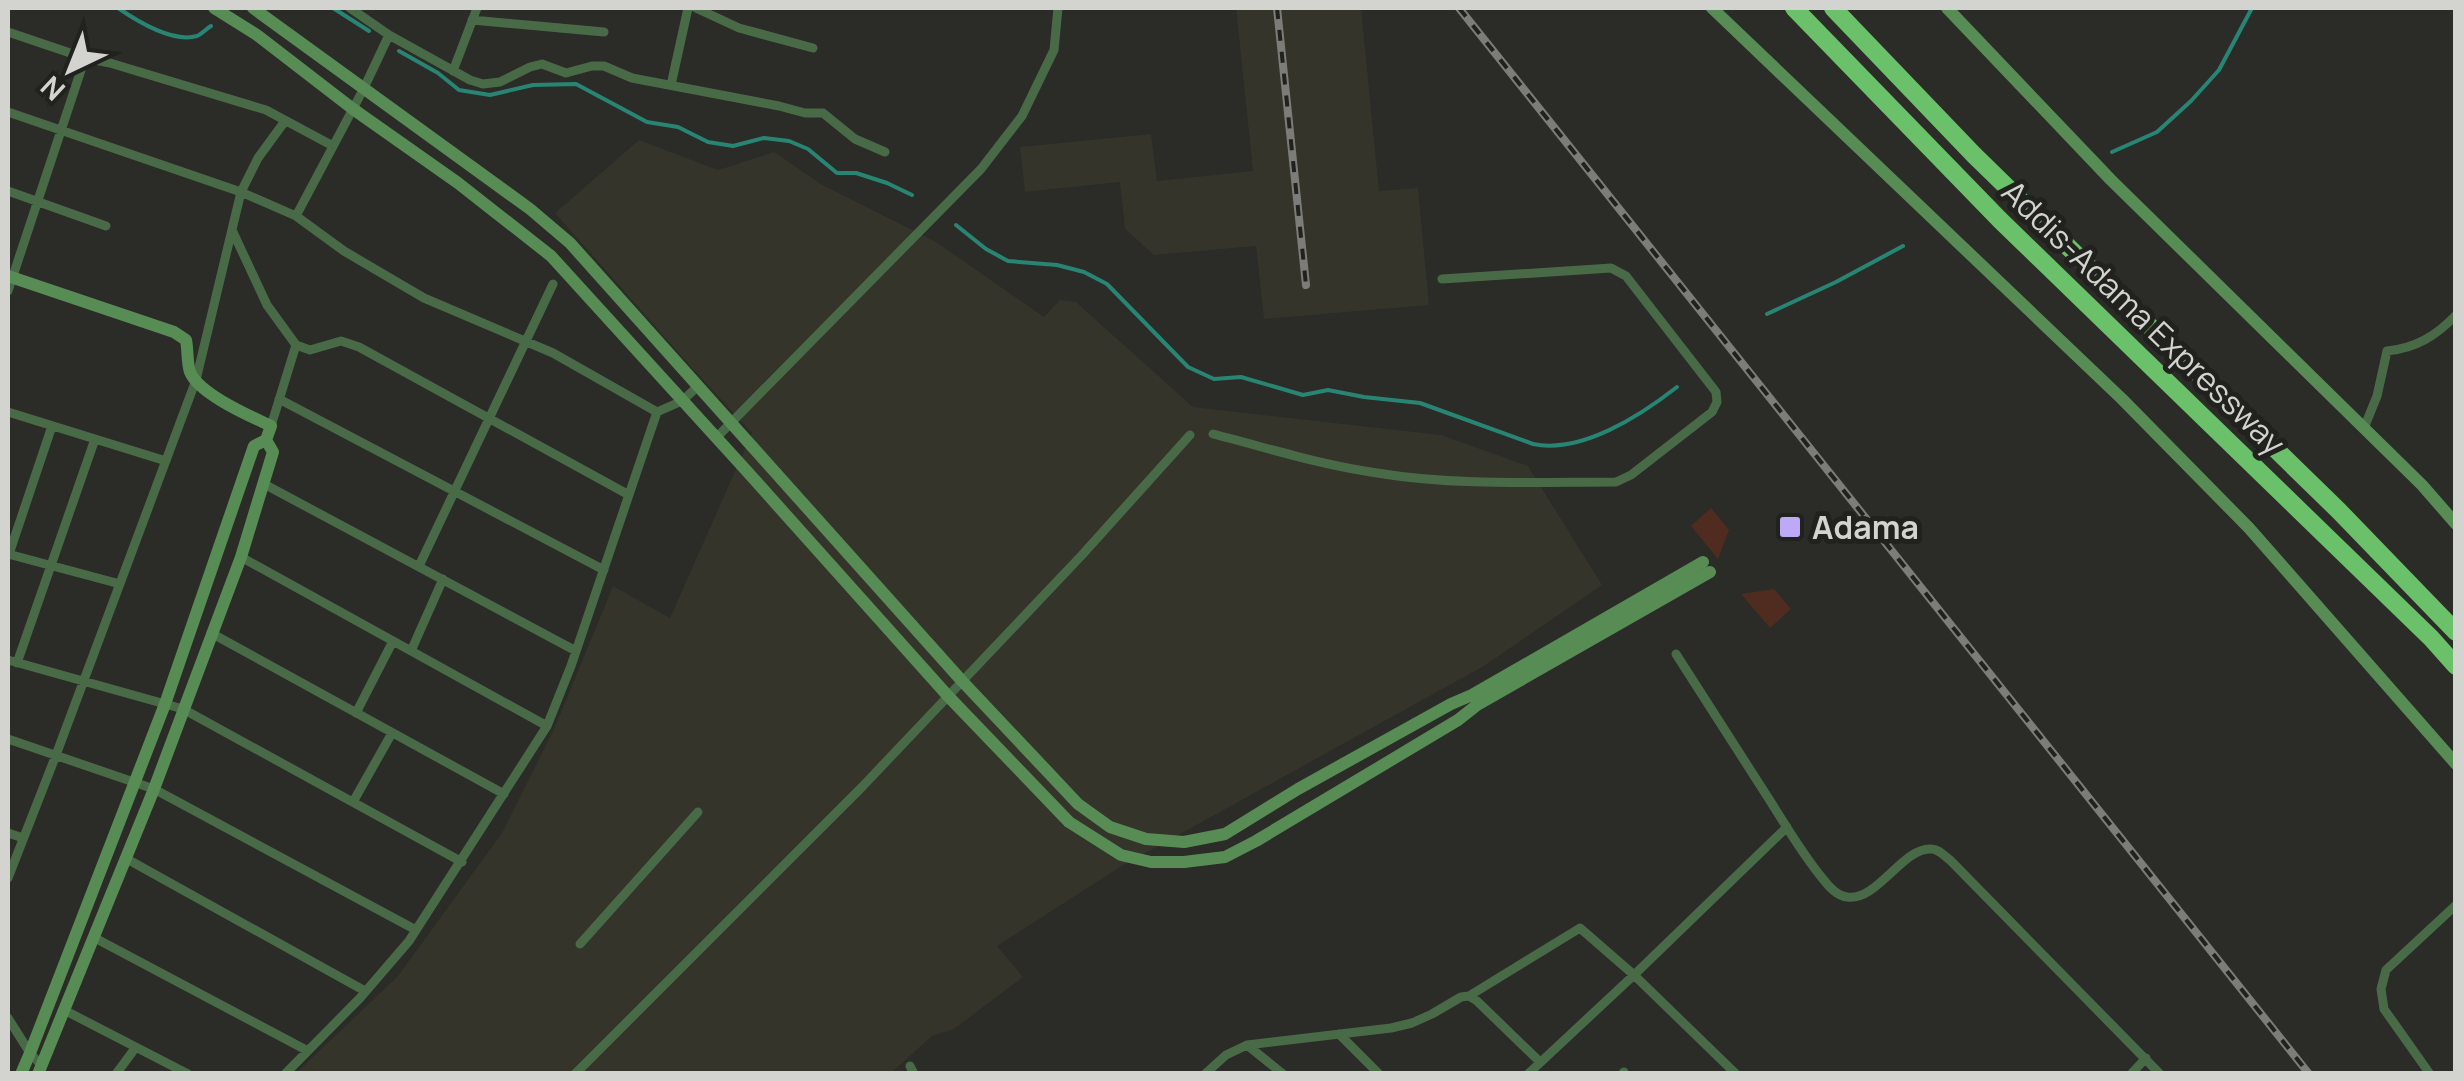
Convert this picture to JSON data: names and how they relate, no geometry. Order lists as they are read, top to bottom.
{
  "streets": {
    "highway": ["Addis-Adama Expressway"]
  },
  "places": {
    "transit": ["Adama"]
  },
  "north": "bottom left"
}
